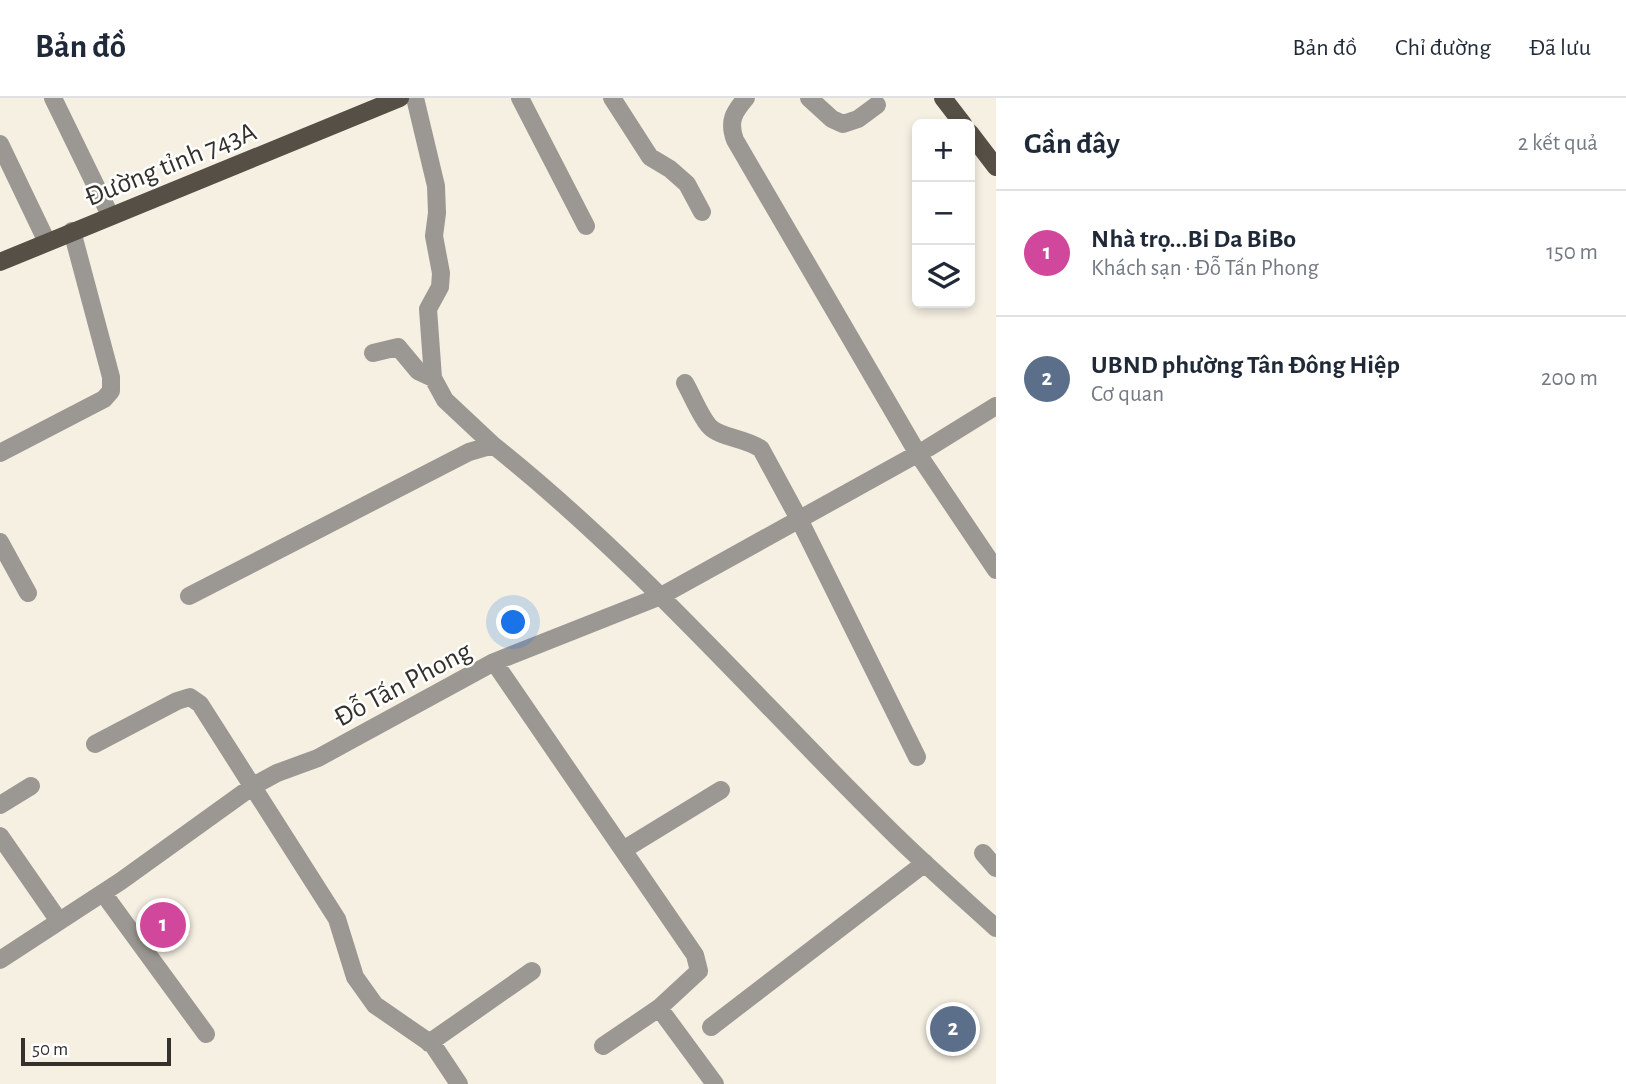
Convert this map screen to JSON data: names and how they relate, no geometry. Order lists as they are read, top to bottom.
{
  "streets": {
    "main road": ["Đường tỉnh 743A"],
    "street": ["Đỗ Tấn Phong"]
  },
  "scale_bar": "50 m",
  "page": {
    "header": "Bản đồ",
    "nav": ["Bản đồ", "Chỉ đường", "Đã lưu"],
    "heading": ["Gần đây", "2 kết quả"],
    "map_buttons": ["+", "−"],
    "list": [
      {
        "mark": "1",
        "name": "Nhà trọ...Bi Da BiBo",
        "note": "Khách sạn · Đỗ Tấn Phong",
        "value": "150 m"
      },
      {
        "mark": "2",
        "name": "UBND phường Tân Đông Hiệp",
        "note": "Cơ quan",
        "value": "200 m"
      }
    ],
    "pins": ["1", "2"],
    "scale": "50 m"
  }
}
